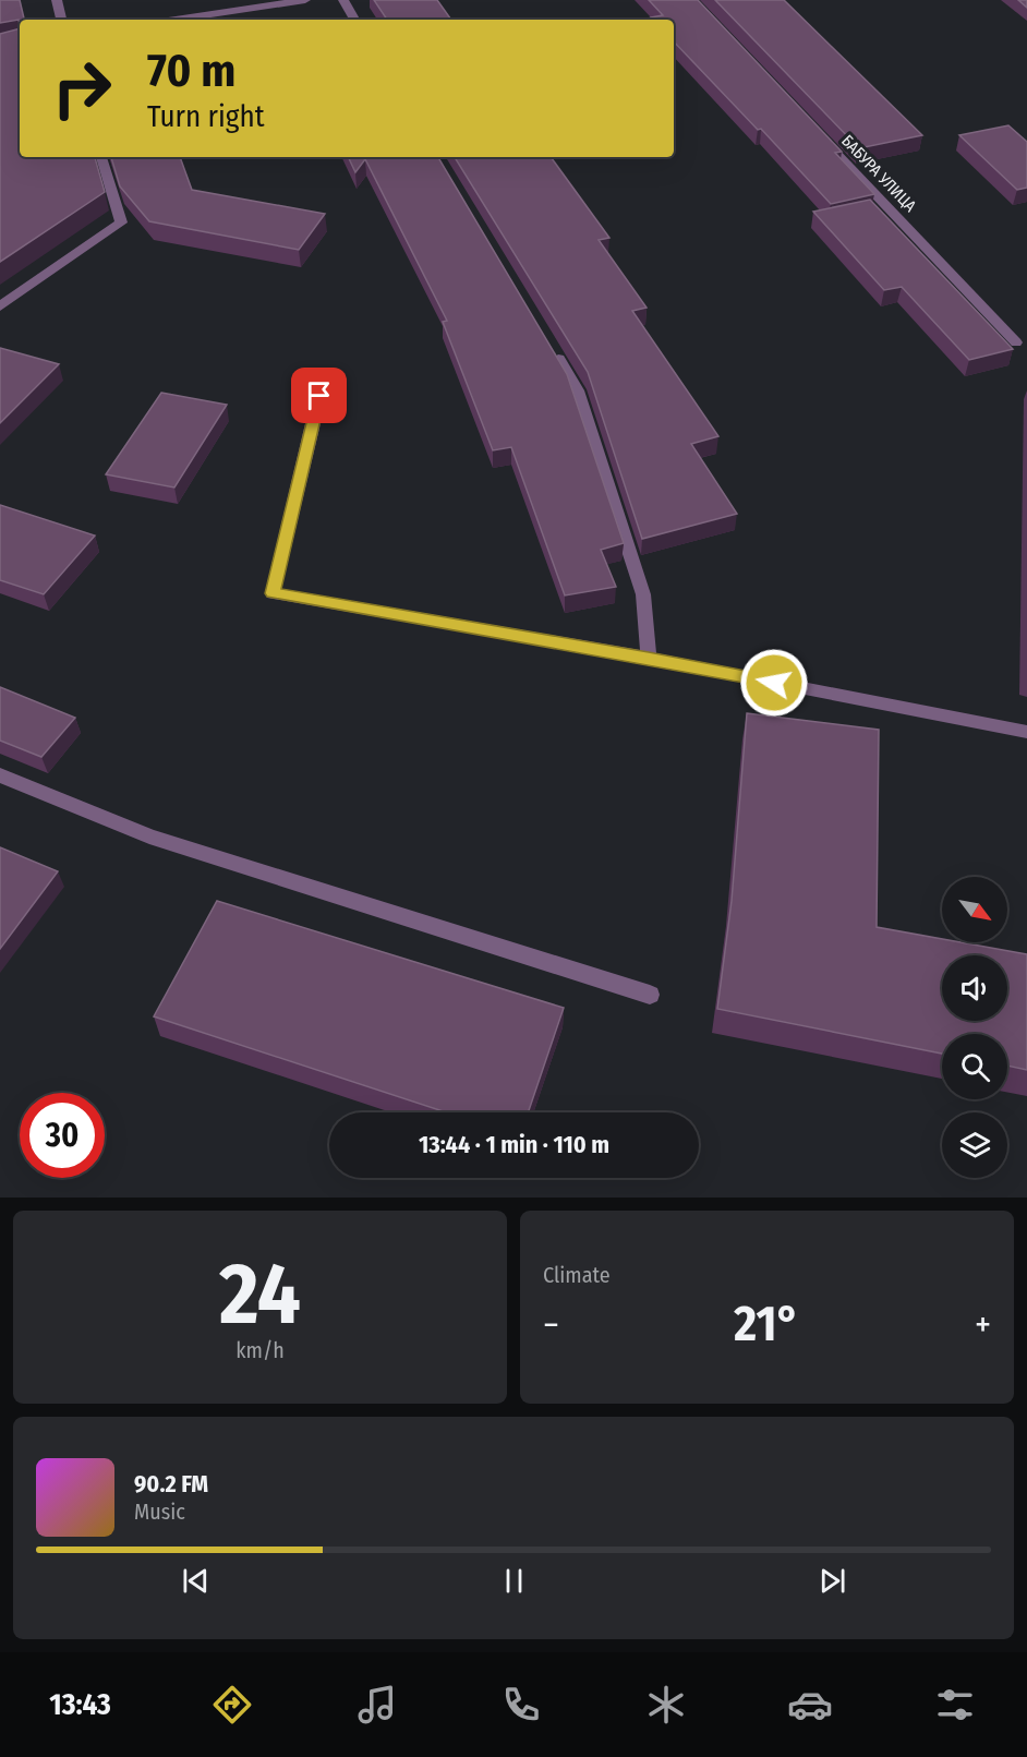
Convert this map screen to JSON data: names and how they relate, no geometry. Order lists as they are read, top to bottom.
{
  "streets": {
    "street": ["БАБУРА УЛИЦА"]
  },
  "north": "bottom right",
  "page": {
    "turn": ["70 m", "Turn right"],
    "limit": "30",
    "trip": "13:44 · 1 min · 110 m",
    "tile": [
      ["24", "km/h"],
      "Climate"
    ],
    "heat": ["−", "21°", "+"],
    "song": ["90.2 FM", "Music"],
    "tabs": "13:43"
  }
}
